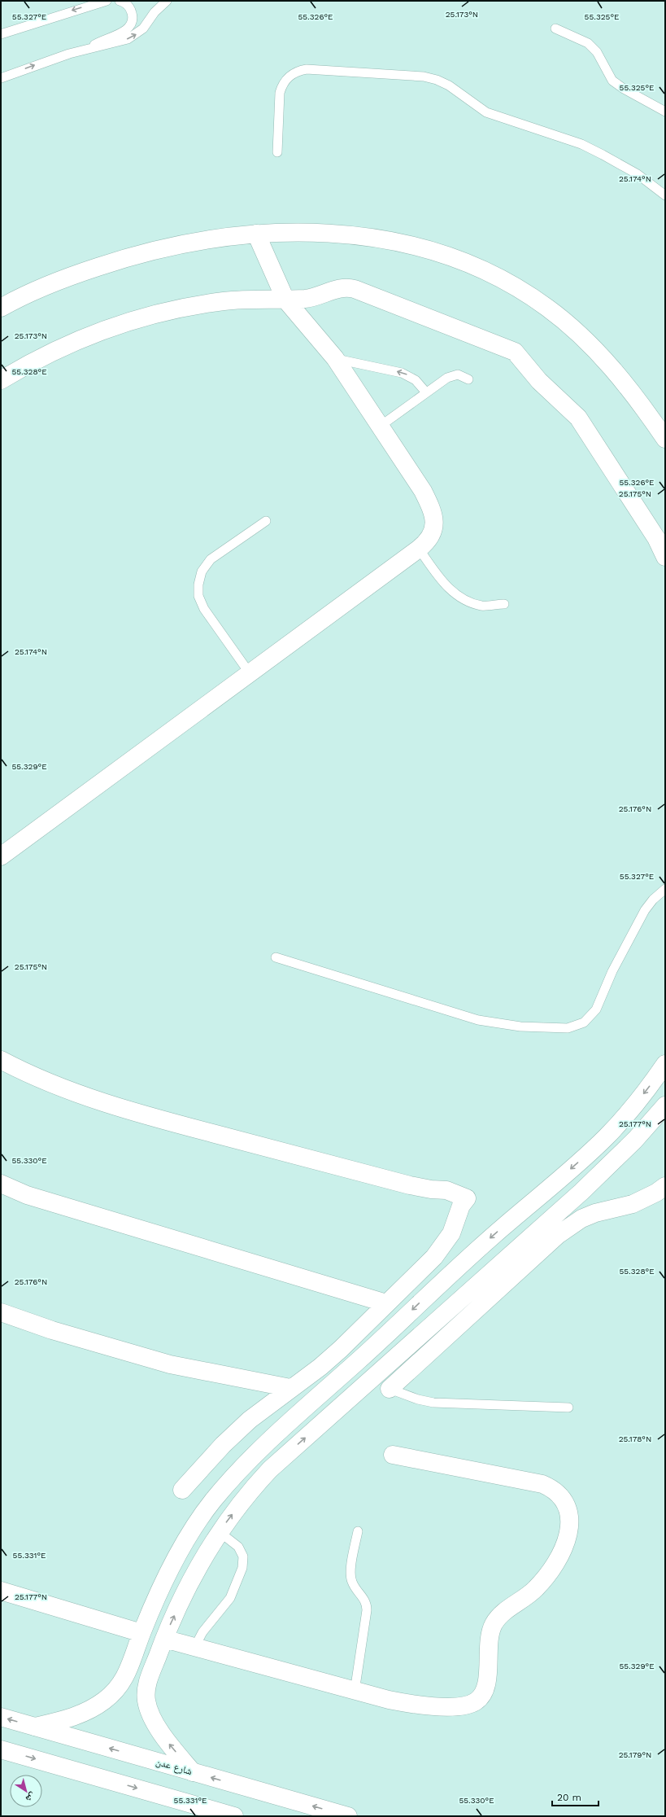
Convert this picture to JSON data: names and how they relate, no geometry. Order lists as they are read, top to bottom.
{
  "streets": {
    "street": ["شارع عدن"]
  },
  "scale_bar": "20 m",
  "north": "bottom right",
  "coordinates": [
    "25.173°N",
    "55.327°E",
    "55.326°E",
    "55.325°E",
    "25.174°N",
    "55.328°E",
    "25.175°N",
    "55.329°E",
    "25.176°N",
    "25.177°N",
    "55.330°E",
    "25.178°N",
    "55.331°E",
    "25.179°N"
  ]
}
